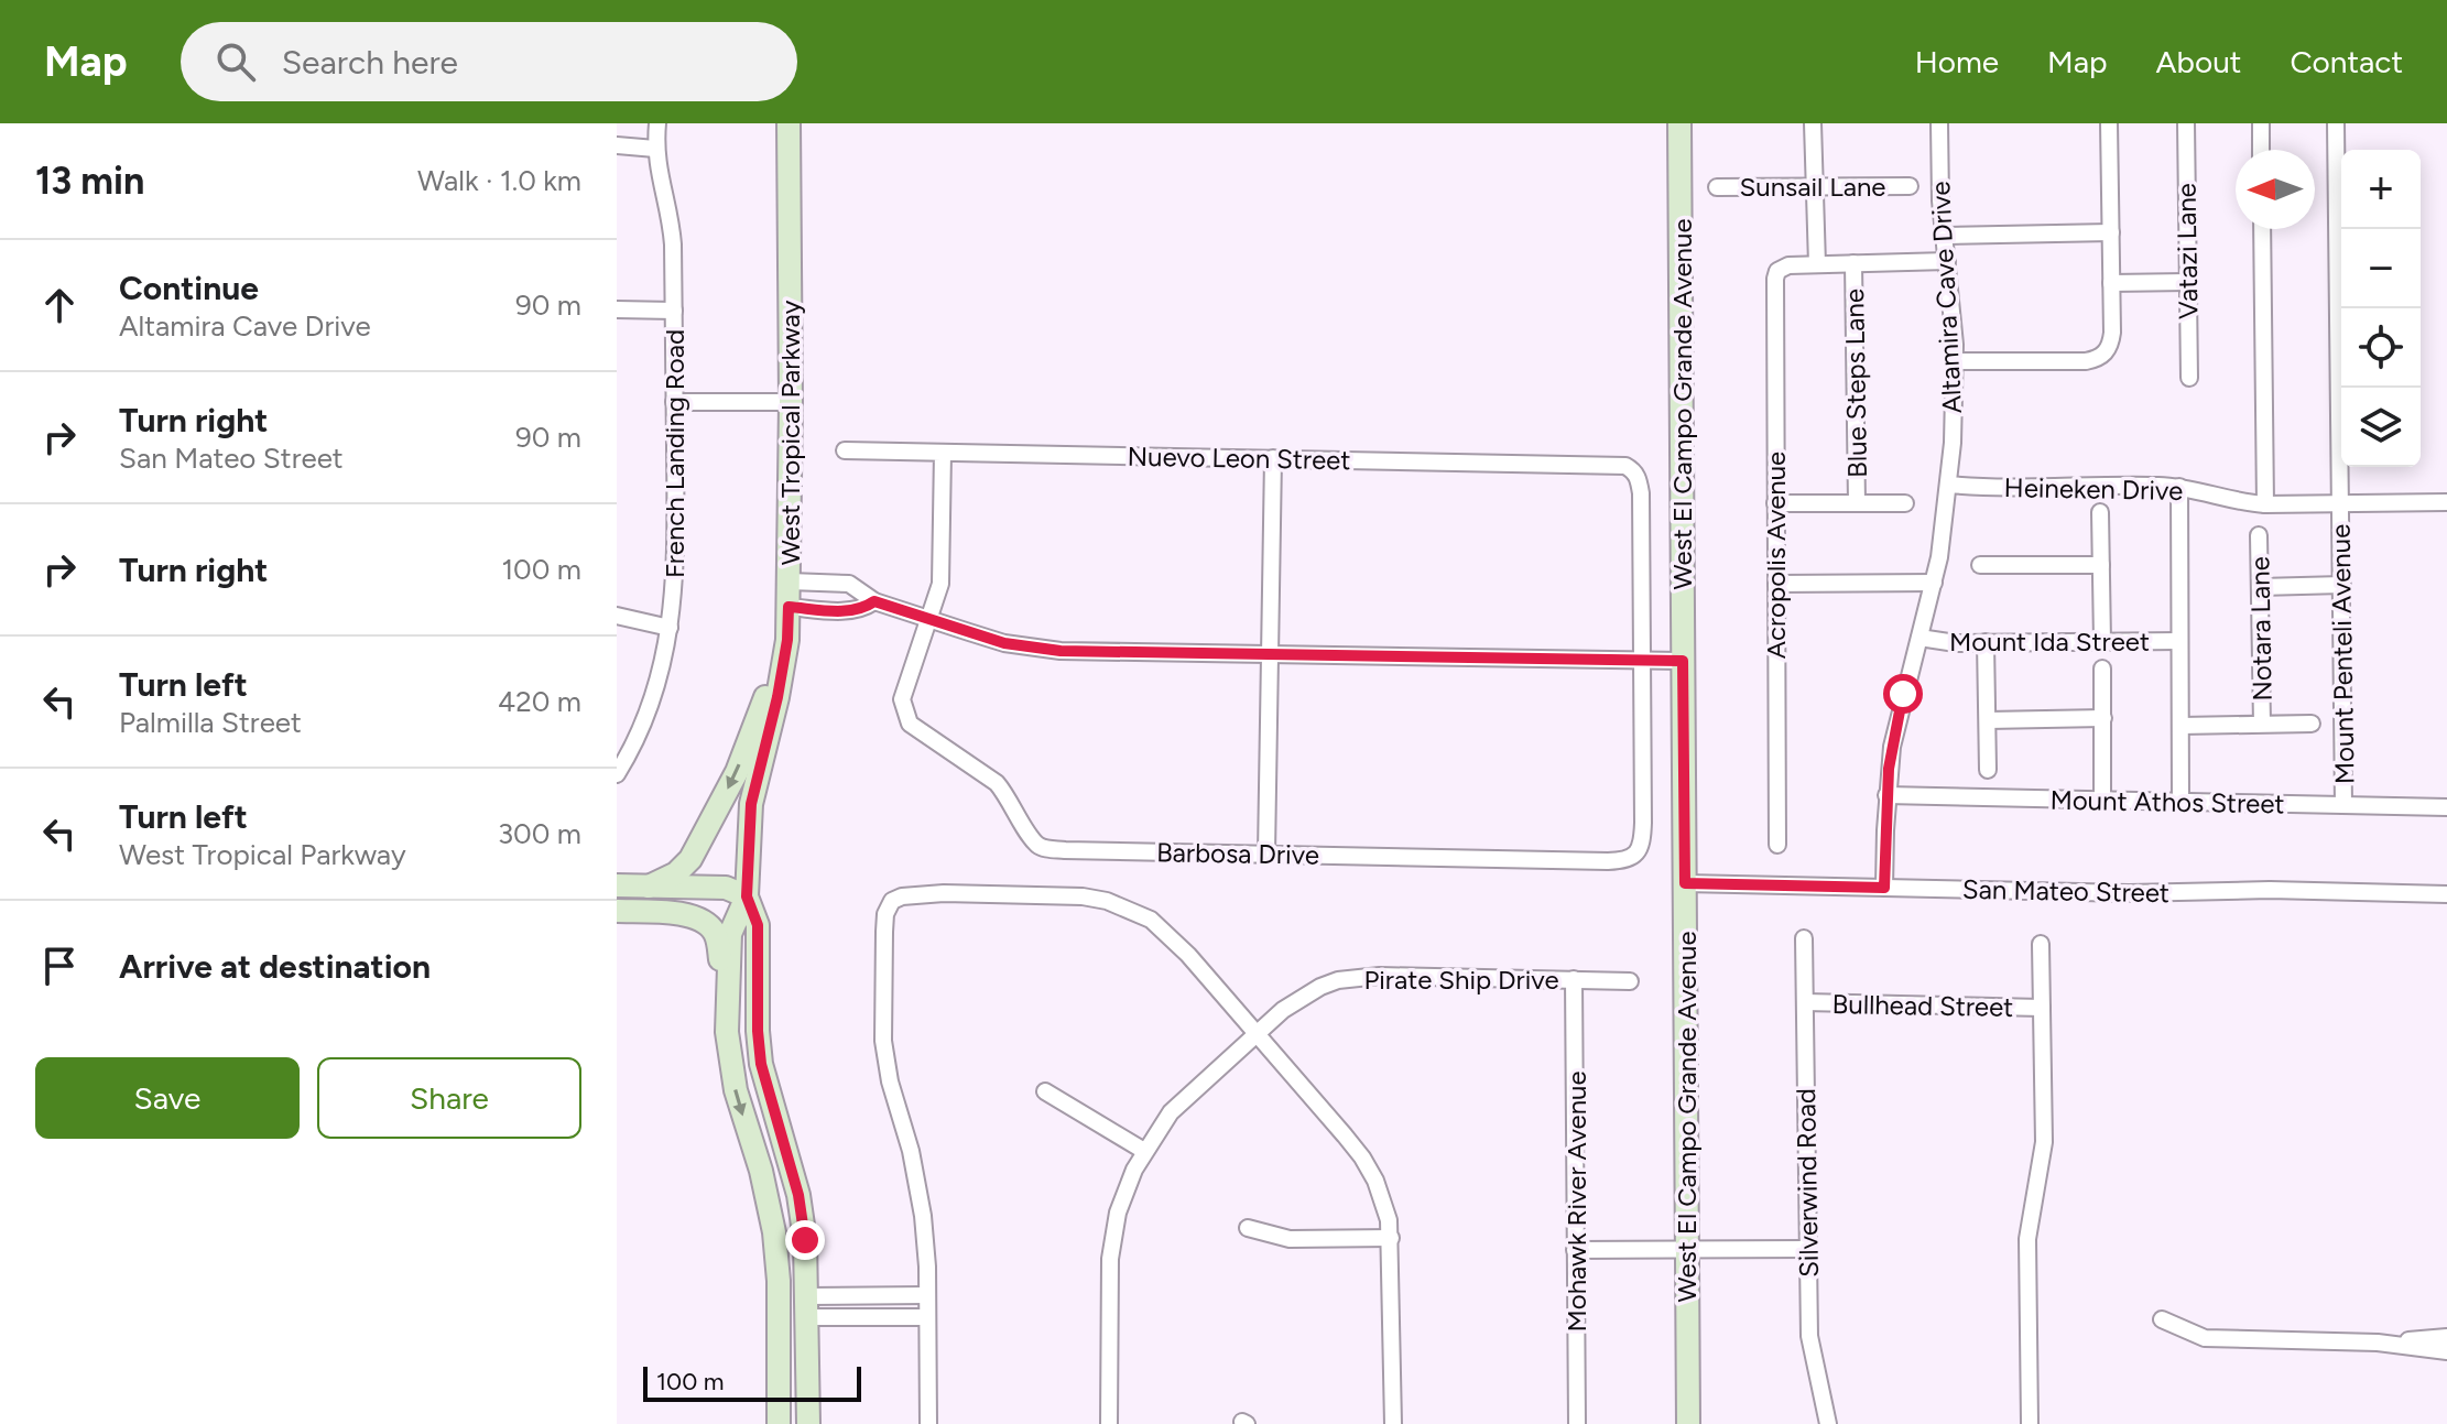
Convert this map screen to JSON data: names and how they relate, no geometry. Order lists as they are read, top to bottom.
{
  "streets": {
    "main road": ["West El Campo Grande Avenue", "West Tropical Parkway"],
    "street": [
      "Sunsail Lane",
      "Vatazi Lane",
      "Altamira Cave Drive",
      "Blue Steps Lane",
      "French Landing Road",
      "Nuevo Leon Street",
      "Heineken Drive",
      "Acropolis Avenue",
      "Notara Lane",
      "Mount Ida Street",
      "Mount Penteli Avenue",
      "Mount Athos Street",
      "Barbosa Drive",
      "San Mateo Street",
      "Pirate Ship Drive",
      "Bullhead Street",
      "Silverwind Road",
      "Mohawk River Avenue"
    ]
  },
  "crossings": [
    ["Altamira Cave Drive", "Heineken Drive"],
    ["Altamira Cave Drive", "Mount Ida Street"],
    ["Altamira Cave Drive", "Mount Athos Street"],
    ["Altamira Cave Drive", "San Mateo Street"],
    ["West El Campo Grande Avenue", "San Mateo Street"],
    ["Nuevo Leon Street", "Barbosa Drive"],
    ["Heineken Drive", "Mount Penteli Avenue"],
    ["Mount Penteli Avenue", "Mount Athos Street"],
    ["Pirate Ship Drive", "Mohawk River Avenue"],
    ["Bullhead Street", "Silverwind Road"]
  ],
  "scale_bar": "100 m",
  "north": "left",
  "page": {
    "header": "Map",
    "search": "Search here",
    "nav": [
      "Home",
      "Map",
      "About",
      "Contact"
    ],
    "heading": ["13 min", "Walk · 1.0 km"],
    "map_buttons": ["+", "−"],
    "list": [
      ["Continue", "Altamira Cave Drive", "90 m"],
      ["Turn right", "San Mateo Street", "90 m"],
      ["Turn right", "100 m"],
      ["Turn left", "Palmilla Street", "420 m"],
      ["Turn left", "West Tropical Parkway", "300 m"],
      "Arrive at destination"
    ],
    "buttons": ["Save", "Share"],
    "scale": "100 m"
  }
}
